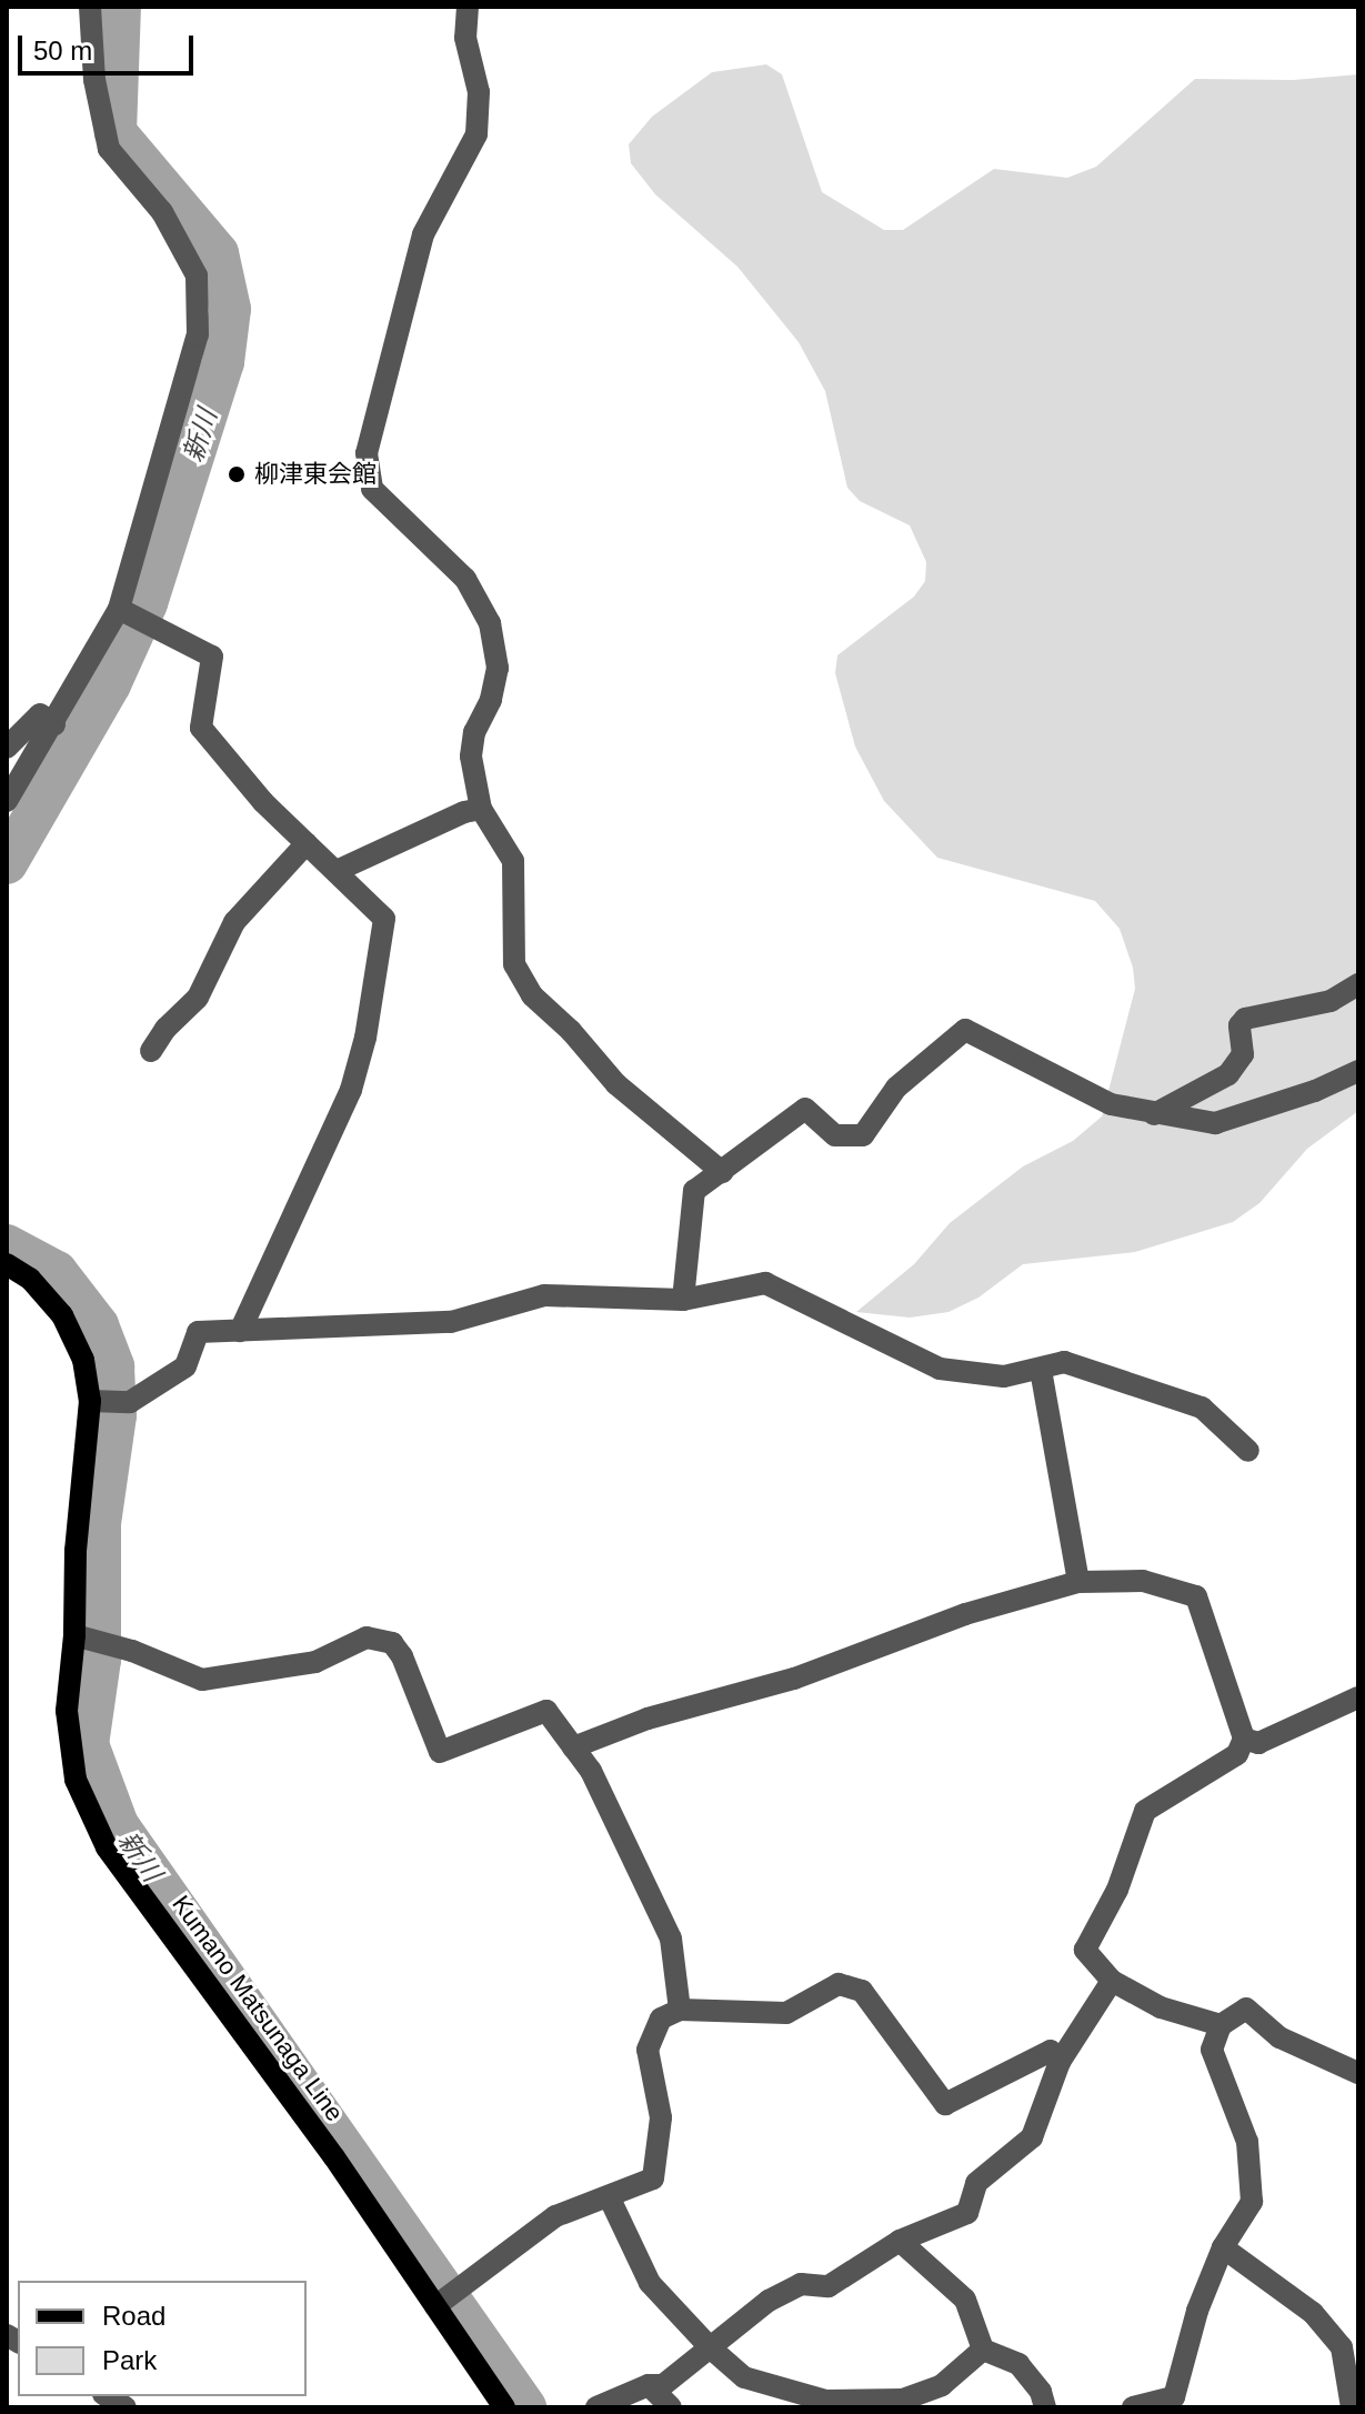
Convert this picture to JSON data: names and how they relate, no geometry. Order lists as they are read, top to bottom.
{
  "streets": {
    "main road": ["Kumano Matsunaga Line"]
  },
  "water": ["新川"],
  "places": ["柳津東会館"],
  "legend": ["Road", "Park"],
  "scale_bar": "50 m"
}
